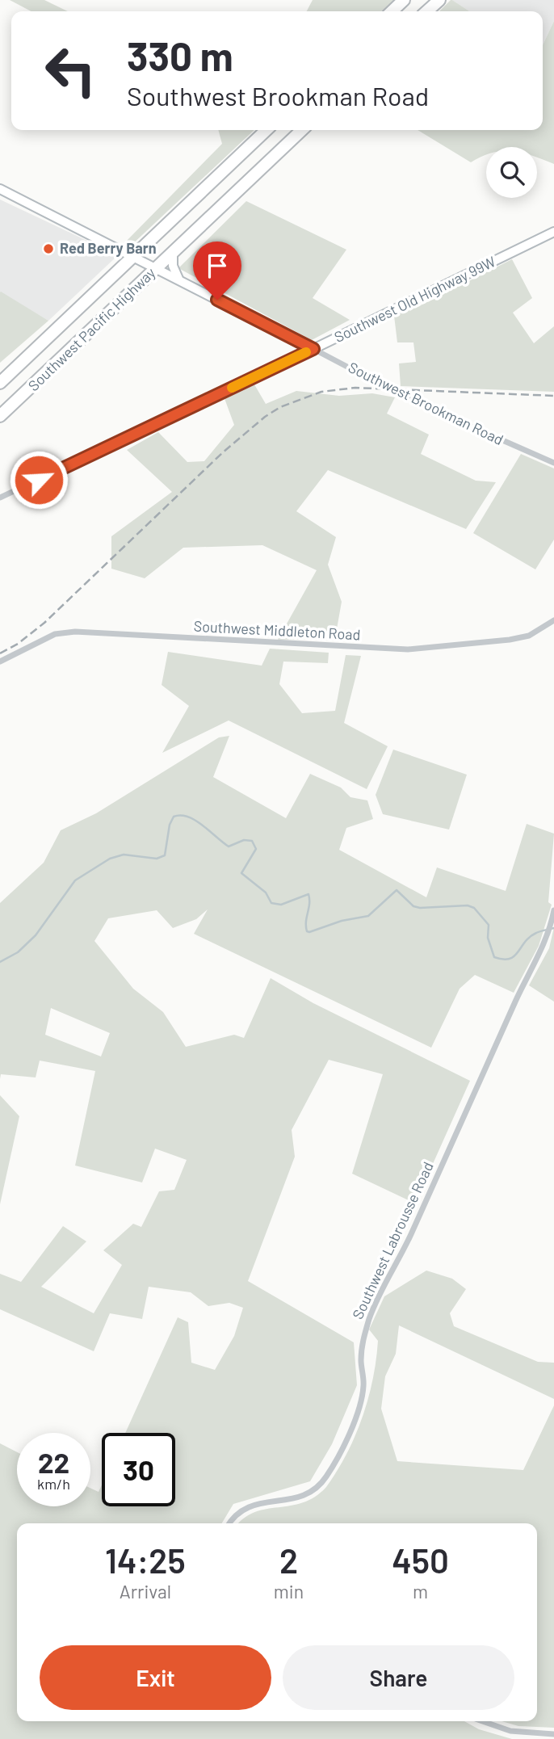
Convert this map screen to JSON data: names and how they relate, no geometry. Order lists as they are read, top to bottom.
{
  "streets": {
    "highway": ["Southwest Pacific Highway"],
    "street": [
      "Southwest Old Highway 99W",
      "Southwest Brookman Road",
      "Southwest Middleton Road",
      "Southwest Labrousse Road"
    ]
  },
  "crossings": [
    ["Southwest Old Highway 99W", "Southwest Brookman Road"],
    ["Southwest Pacific Highway", "Southwest Brookman Road"]
  ],
  "places": ["Red Berry Barn"],
  "page": {
    "turn": ["330 m", "Southwest Brookman Road"],
    "speed": "22 km/h",
    "limit": "30",
    "eta": [
      "14:25",
      "Arrival",
      "2",
      "min",
      "450",
      "m"
    ],
    "buttons": ["Exit", "Share"]
  }
}
